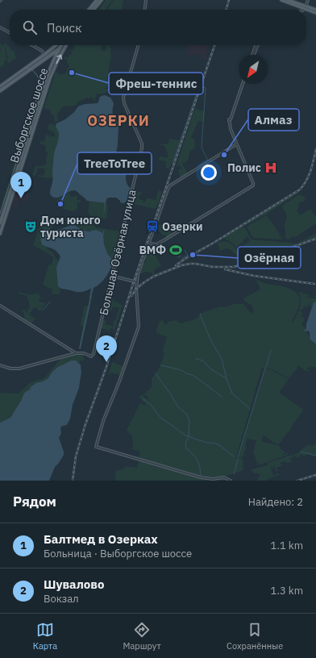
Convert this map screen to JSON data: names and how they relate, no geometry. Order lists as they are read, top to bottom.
{
  "streets": {
    "main road": ["Выборгское шоссе"],
    "street": ["Большая Озёрная улица"]
  },
  "districts": ["ОЗЕРКИ"],
  "places": {
    "other": [
      "Фреш-теннис",
      "Алмаз",
      "TreeToTree",
      "Озёрная"
    ],
    "hospital": ["Полис"],
    "theatre": ["Дом юного туриста"],
    "station": ["Озерки"],
    "sports": ["ВМФ"]
  },
  "north": "bottom left",
  "page": {
    "search": "Поиск",
    "pins": ["1", "2"],
    "heading": ["Рядом", "Найдено: 2"],
    "list": [
      {
        "mark": "1",
        "name": "Балтмед в Озерках",
        "note": "Больница · Выборгское шоссе",
        "value": "1.1 km"
      },
      {
        "mark": "2",
        "name": "Шувалово",
        "note": "Вокзал",
        "value": "1.3 km"
      }
    ],
    "nav": ["Карта", "Маршрут", "Сохранённые"]
  }
}
